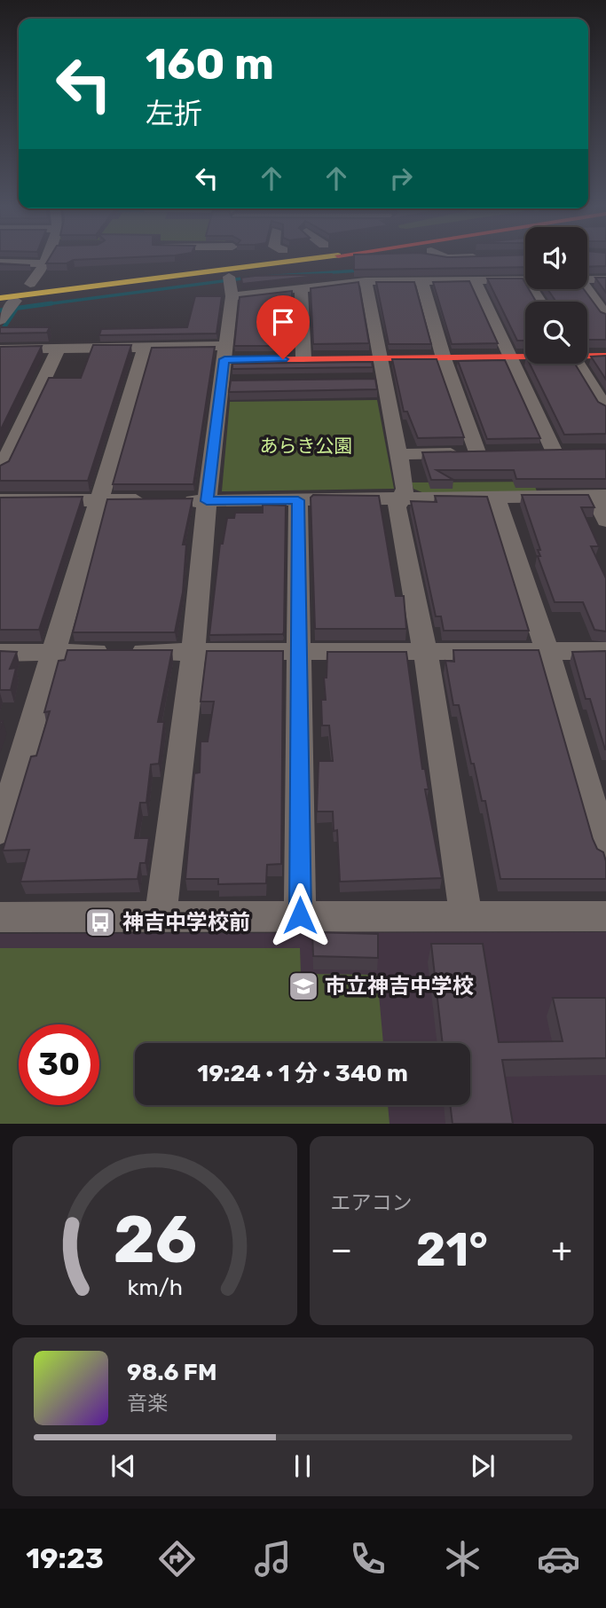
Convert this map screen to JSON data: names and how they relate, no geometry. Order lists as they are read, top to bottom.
{
  "parks": ["あらき公園"],
  "places": {
    "bus stop": ["神吉中学校前"],
    "school or university": ["市立神吉中学校"]
  },
  "page": {
    "turn": ["160 m", "左折"],
    "limit": "30",
    "trip": "19:24 · 1 分 · 340 m",
    "tile": "エアコン",
    "heat": ["−", "21°", "+"],
    "song": ["98.6 FM", "音楽"],
    "tabs": "19:23",
    "gauge": ["26", "km/h"]
  }
}
